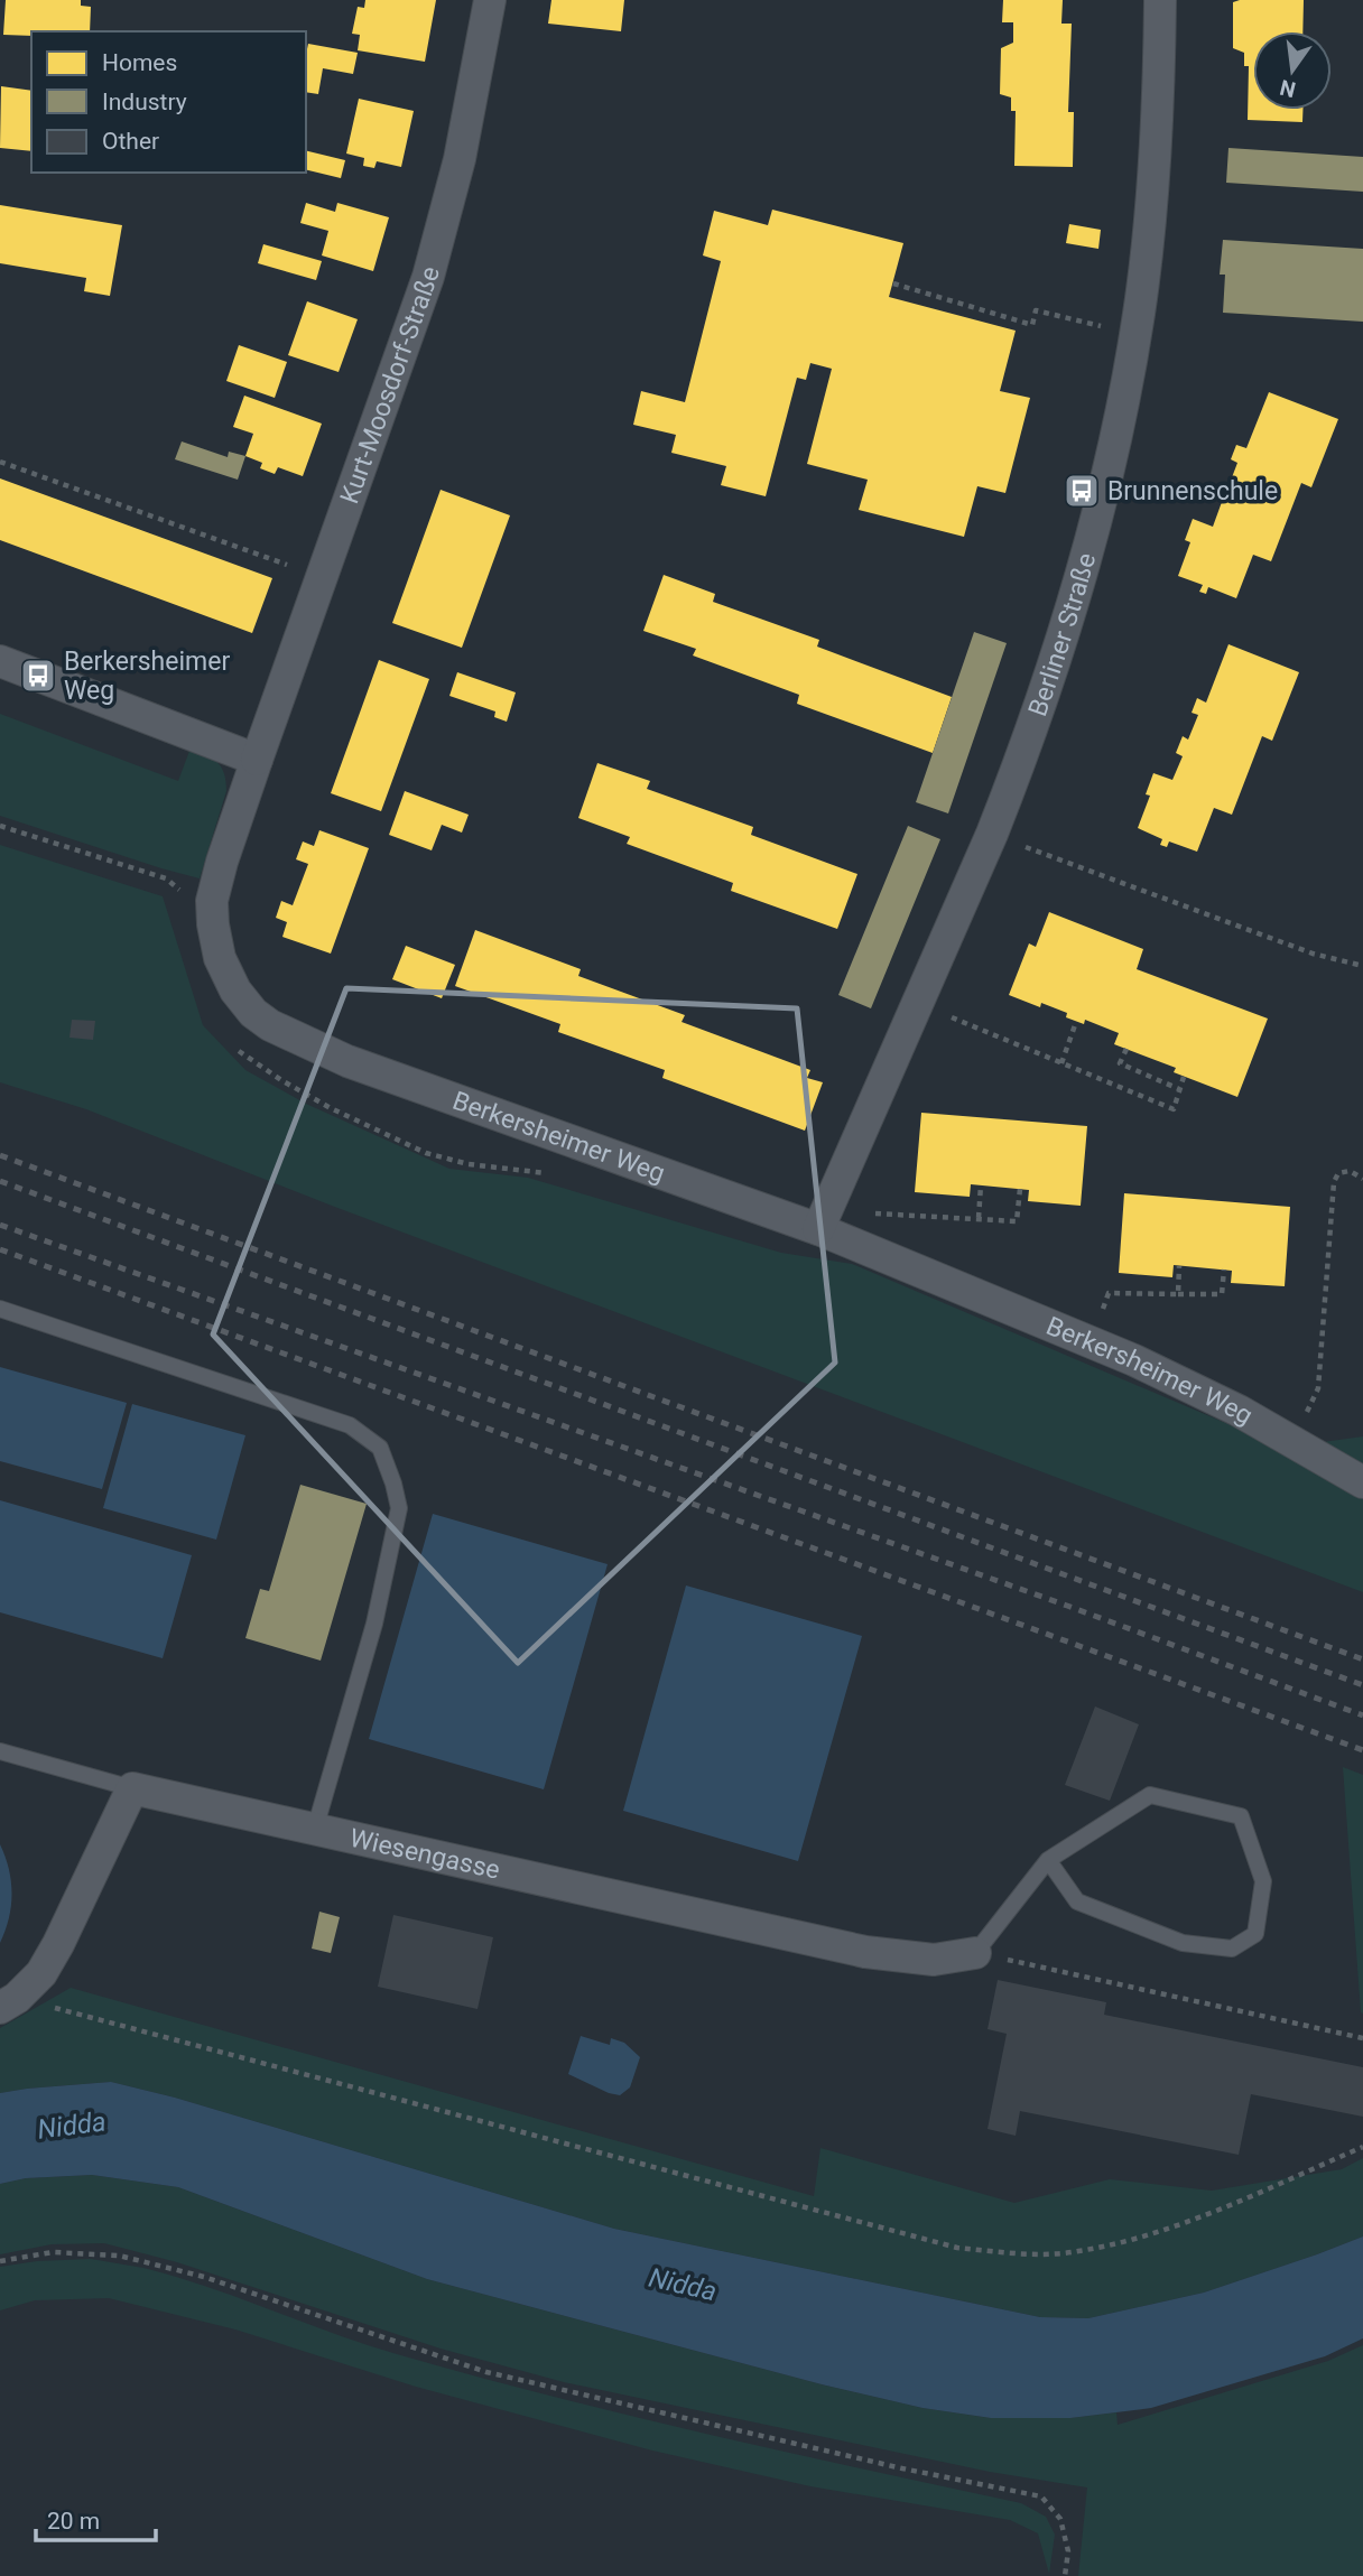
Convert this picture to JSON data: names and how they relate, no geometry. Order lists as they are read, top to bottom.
{
  "streets": {
    "street": [
      "Kurt-Moosdorf-Straße",
      "Berliner Straße",
      "Berkersheimer Weg",
      "Wiesengasse"
    ]
  },
  "crossings": [
    ["Kurt-Moosdorf-Straße", "Berkersheimer Weg"],
    ["Berliner Straße", "Berkersheimer Weg"]
  ],
  "water": ["Nidda"],
  "places": {
    "bus stop": ["Brunnenschule", "Berkersheimer Weg"]
  },
  "legend": ["Homes", "Industry", "Other"],
  "scale_bar": "20 m",
  "north": "bottom"
}
